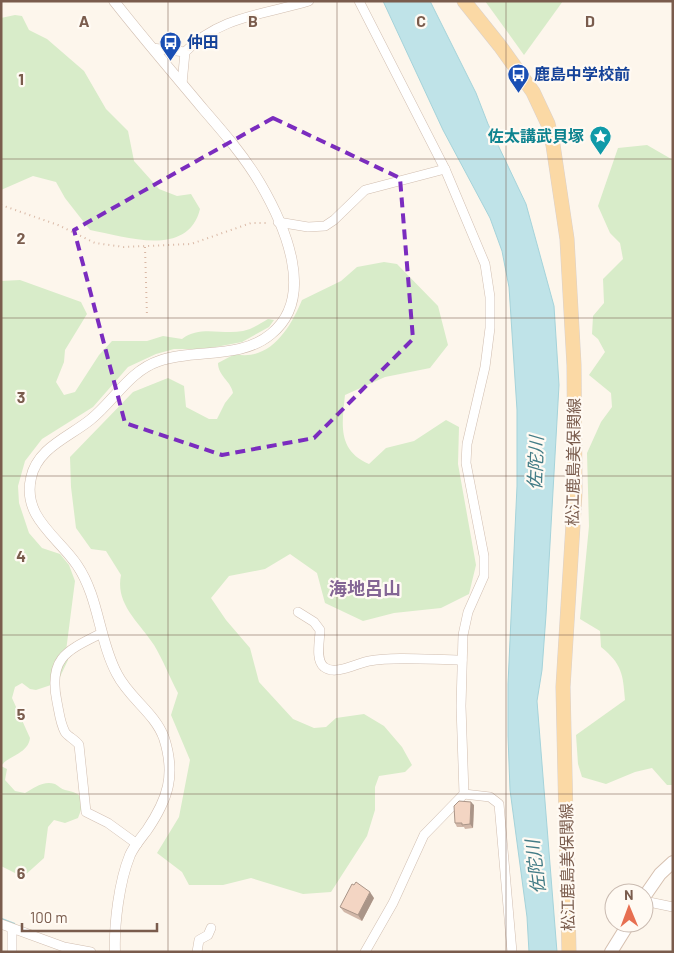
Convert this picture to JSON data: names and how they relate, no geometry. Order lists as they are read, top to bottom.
{
  "streets": {
    "main road": ["松江鹿島美保関線"]
  },
  "districts": ["海地呂山"],
  "water": ["佐陀川"],
  "places": {
    "bus stop": ["仲田", "鹿島中学校前"],
    "place": ["佐太講武貝塚"]
  },
  "scale_bar": "100 m",
  "north": "top",
  "grid": {
    "columns": [
      "A",
      "B",
      "C",
      "D"
    ],
    "rows": [
      "1",
      "2",
      "3",
      "4",
      "5",
      "6"
    ]
  }
}
